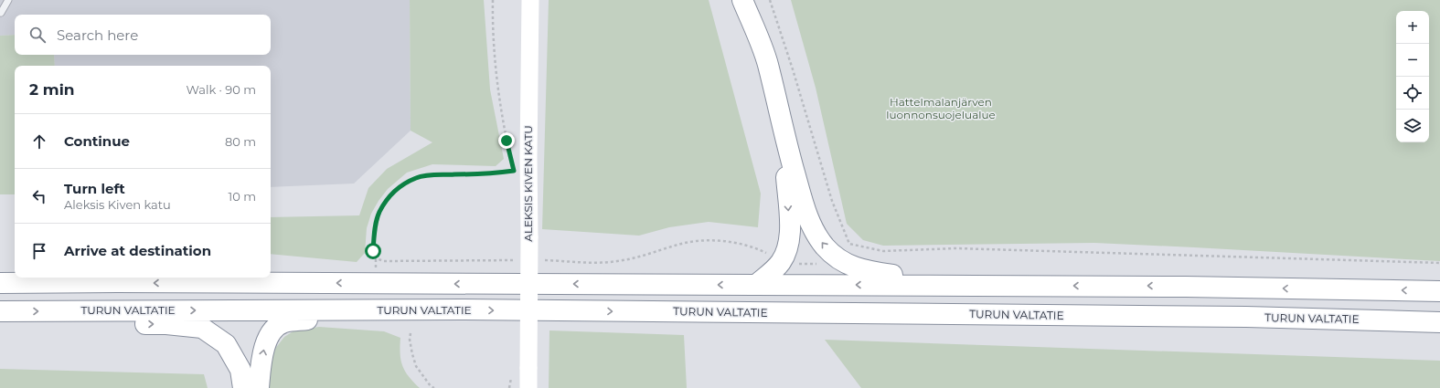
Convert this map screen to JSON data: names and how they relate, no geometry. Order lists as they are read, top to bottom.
{
  "streets": {
    "highway": ["TURUN VALTATIE"],
    "main road": ["ALEKSIS KIVEN KATU"]
  },
  "parks": ["Hattelmalanjärven luonnonsuojelualue"],
  "page": {
    "map_buttons": ["+", "−"],
    "search": "Search here",
    "heading": ["2 min", "Walk · 90 m"],
    "list": [
      ["Continue", "80 m"],
      ["Turn left", "Aleksis Kiven katu", "10 m"],
      "Arrive at destination"
    ]
  }
}
